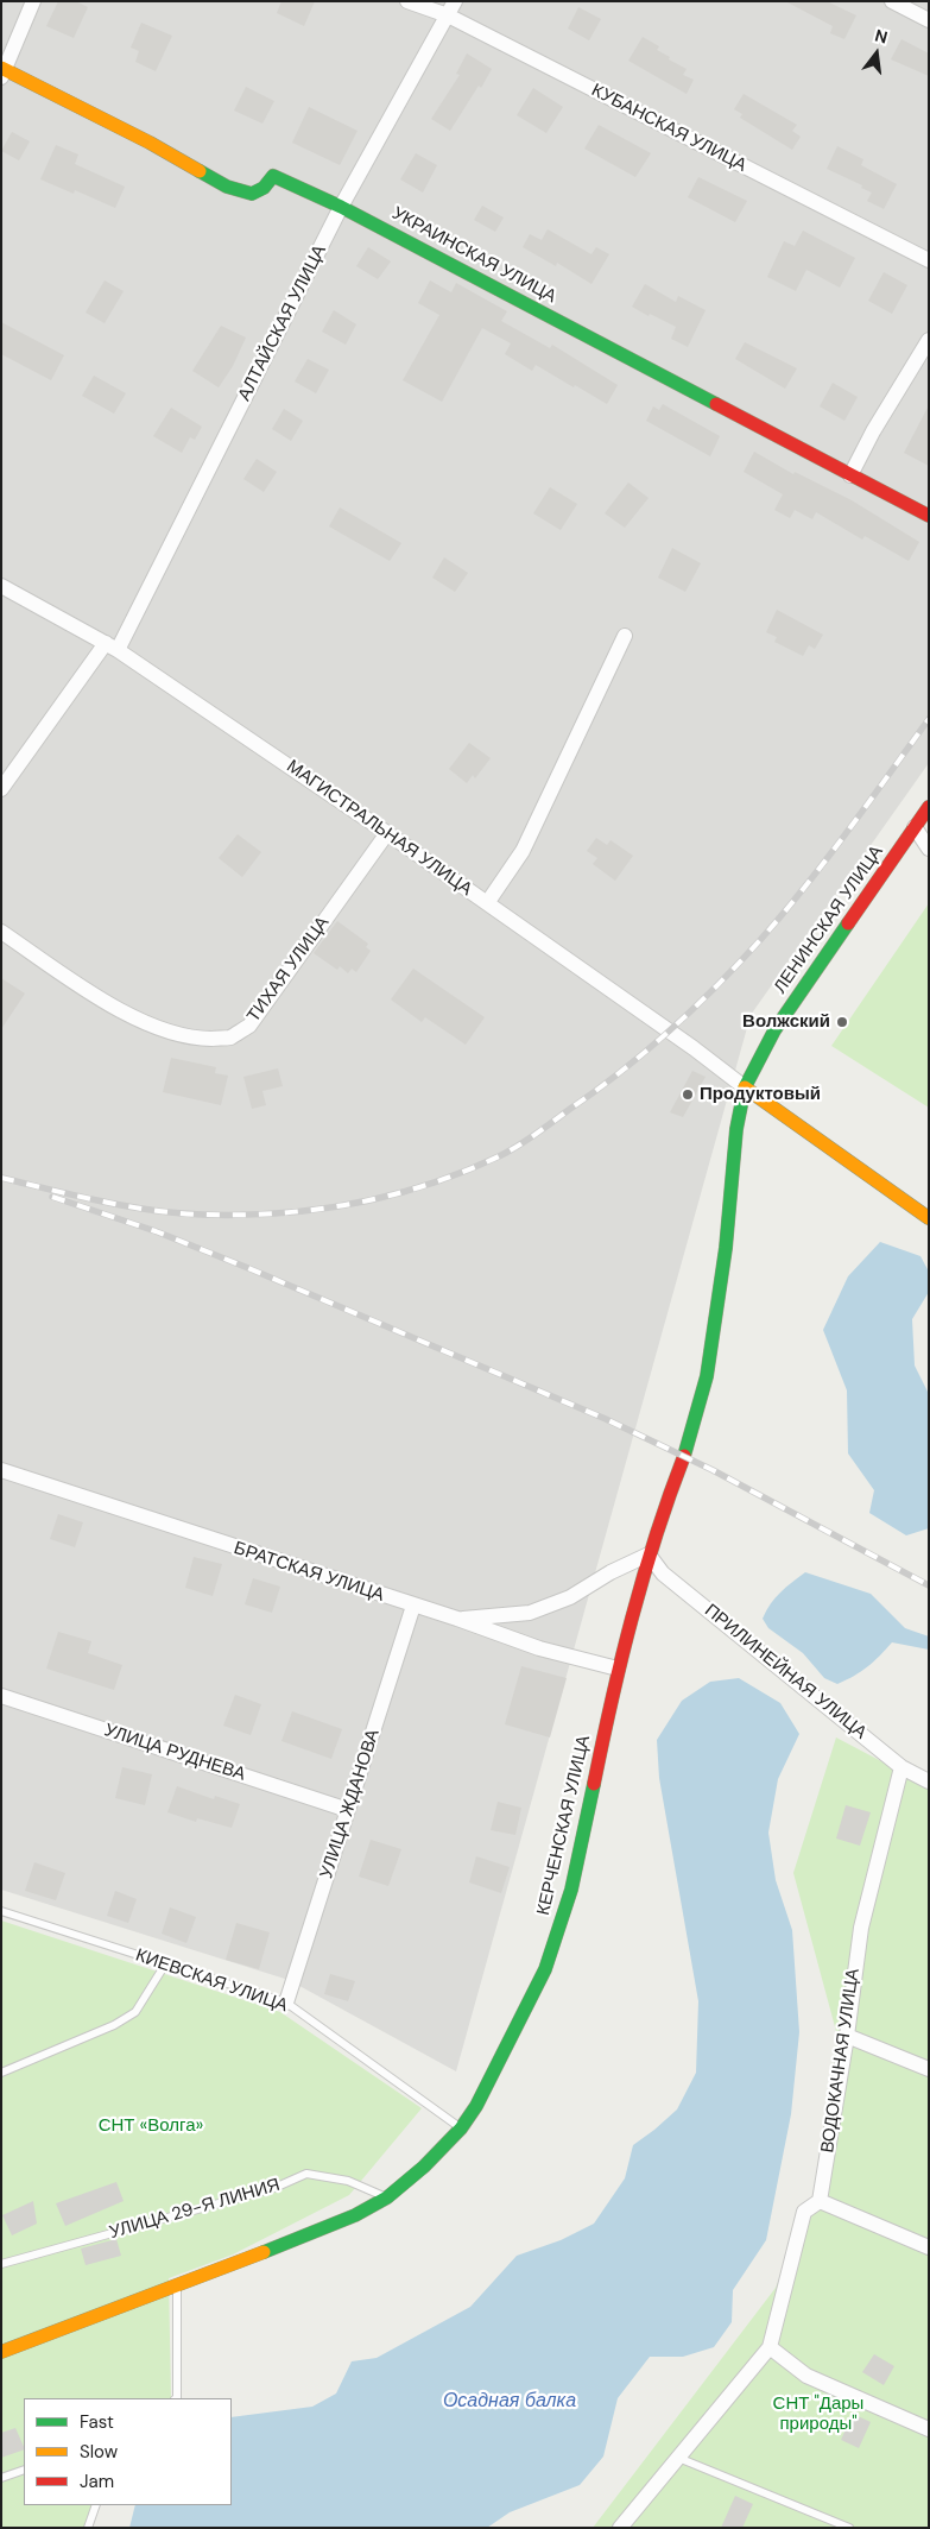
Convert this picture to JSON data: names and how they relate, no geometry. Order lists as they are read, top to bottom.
{
  "streets": {
    "street": [
      "КУБАНСКАЯ УЛИЦА",
      "УКРАИНСКАЯ УЛИЦА",
      "АЛТАЙСКАЯ УЛИЦА",
      "МАГИСТРАЛЬНАЯ УЛИЦА",
      "ЛЕНИНСКАЯ УЛИЦА",
      "ТИХАЯ УЛИЦА",
      "БРАТСКАЯ УЛИЦА",
      "ПРИЛИНЕЙНАЯ УЛИЦА",
      "УЛИЦА РУДНЕВА",
      "УЛИЦА ЖДАНОВА",
      "КЕРЧЕНСКАЯ УЛИЦА",
      "ВОДОКАЧНАЯ УЛИЦА"
    ],
    "lane": ["КИЕВСКАЯ УЛИЦА", "УЛИЦА 29-Я ЛИНИЯ"]
  },
  "crossings": [
    ["КУБАНСКАЯ УЛИЦА", "АЛТАЙСКАЯ УЛИЦА"],
    ["УКРАИНСКАЯ УЛИЦА", "АЛТАЙСКАЯ УЛИЦА"],
    ["АЛТАЙСКАЯ УЛИЦА", "МАГИСТРАЛЬНАЯ УЛИЦА"],
    ["МАГИСТРАЛЬНАЯ УЛИЦА", "ЛЕНИНСКАЯ УЛИЦА"],
    ["МАГИСТРАЛЬНАЯ УЛИЦА", "ТИХАЯ УЛИЦА"],
    ["ЛЕНИНСКАЯ УЛИЦА", "КЕРЧЕНСКАЯ УЛИЦА"],
    ["БРАТСКАЯ УЛИЦА", "УЛИЦА ЖДАНОВА"],
    ["БРАТСКАЯ УЛИЦА", "КЕРЧЕНСКАЯ УЛИЦА"],
    ["ПРИЛИНЕЙНАЯ УЛИЦА", "КЕРЧЕНСКАЯ УЛИЦА"],
    ["ПРИЛИНЕЙНАЯ УЛИЦА", "ВОДОКАЧНАЯ УЛИЦА"],
    ["УЛИЦА РУДНЕВА", "УЛИЦА ЖДАНОВА"],
    ["УЛИЦА ЖДАНОВА", "КИЕВСКАЯ УЛИЦА"],
    ["КЕРЧЕНСКАЯ УЛИЦА", "КИЕВСКАЯ УЛИЦА"],
    ["КЕРЧЕНСКАЯ УЛИЦА", "УЛИЦА 29-Я ЛИНИЯ"]
  ],
  "water": ["Осадная балка"],
  "parks": ["СНТ «Волга»", "СНТ \"Дары природы\""],
  "places": ["Волжский", "Продуктовый"],
  "legend": ["Fast", "Slow", "Jam"],
  "north": "top"
}
